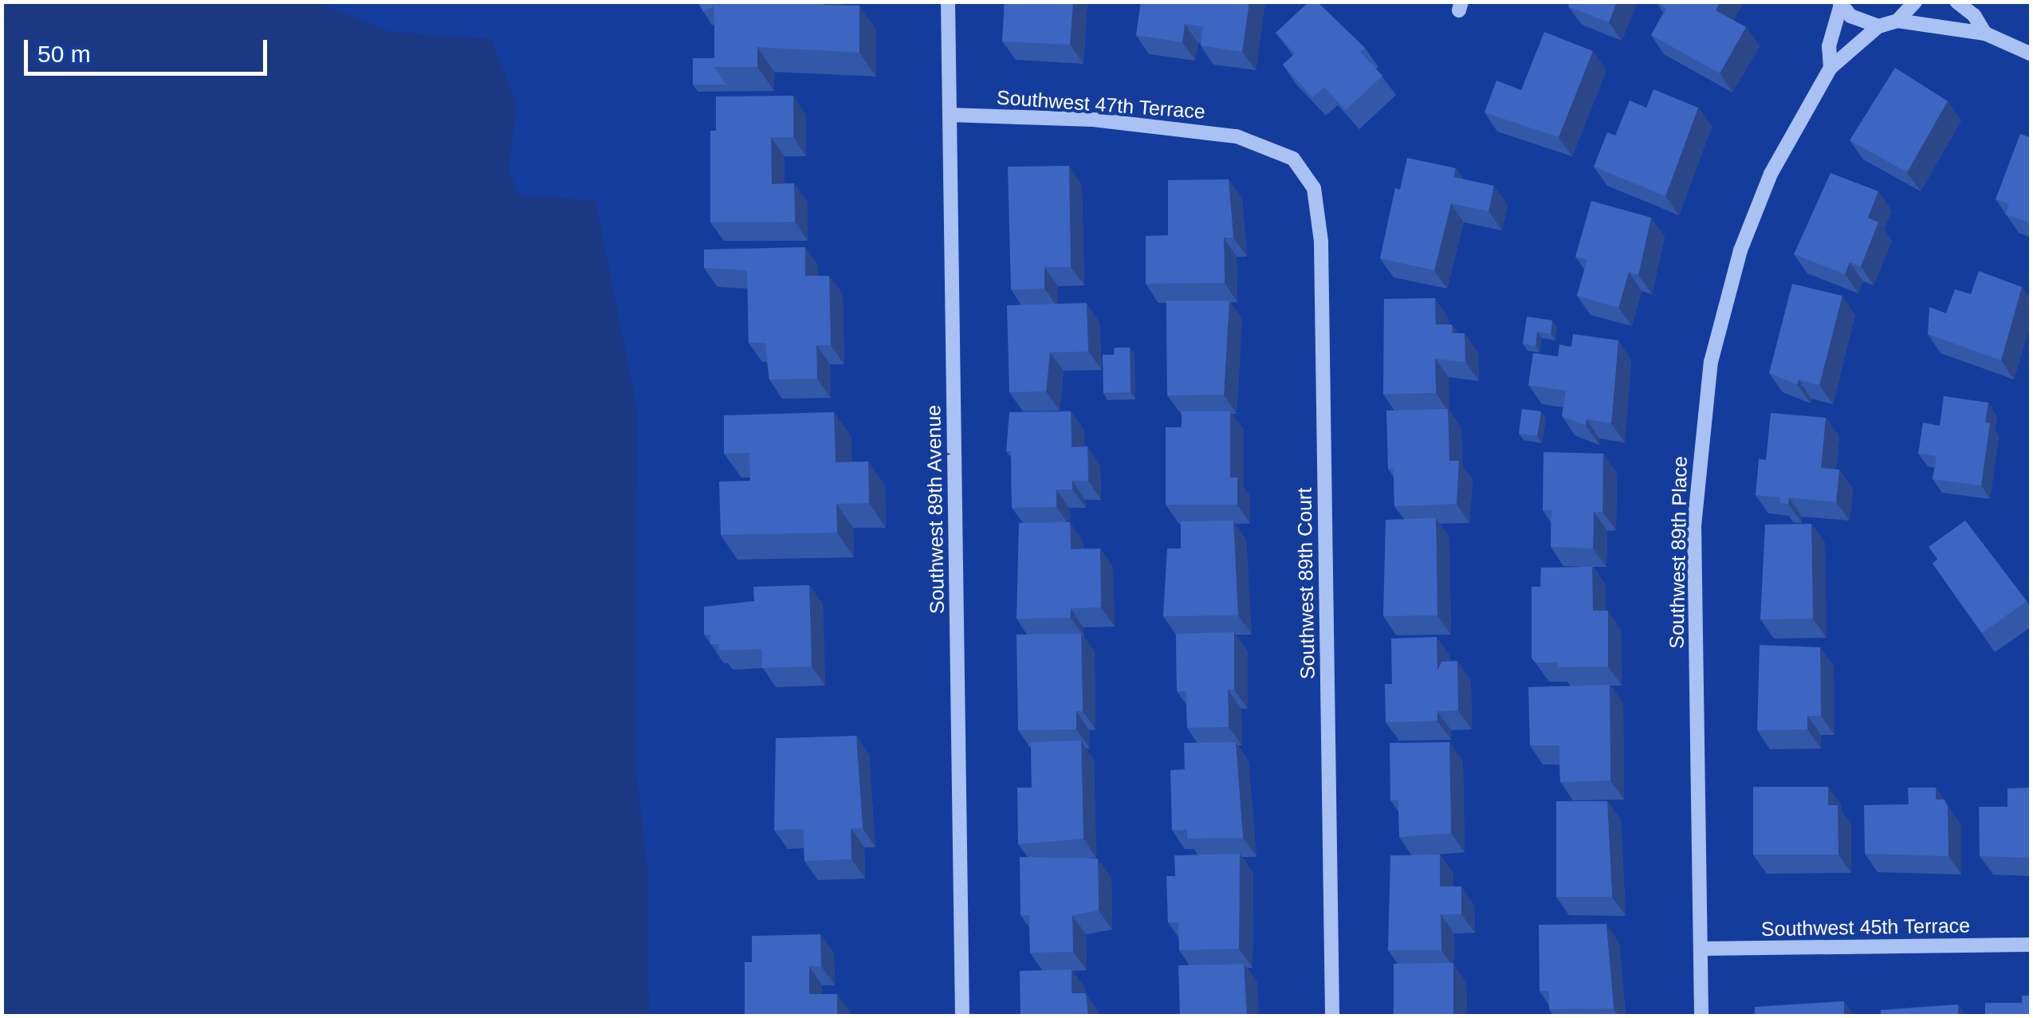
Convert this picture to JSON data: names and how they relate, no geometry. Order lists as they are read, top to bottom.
{
  "streets": {
    "street": [
      "Southwest 47th Terrace",
      "Southwest 89th Avenue",
      "Southwest 89th Place",
      "Southwest 89th Court",
      "Southwest 45th Terrace"
    ]
  },
  "crossings": [
    ["Southwest 47th Terrace", "Southwest 89th Avenue"],
    ["Southwest 47th Terrace", "Southwest 89th Court"],
    ["Southwest 89th Place", "Southwest 45th Terrace"]
  ],
  "scale_bar": "50 m"
}
